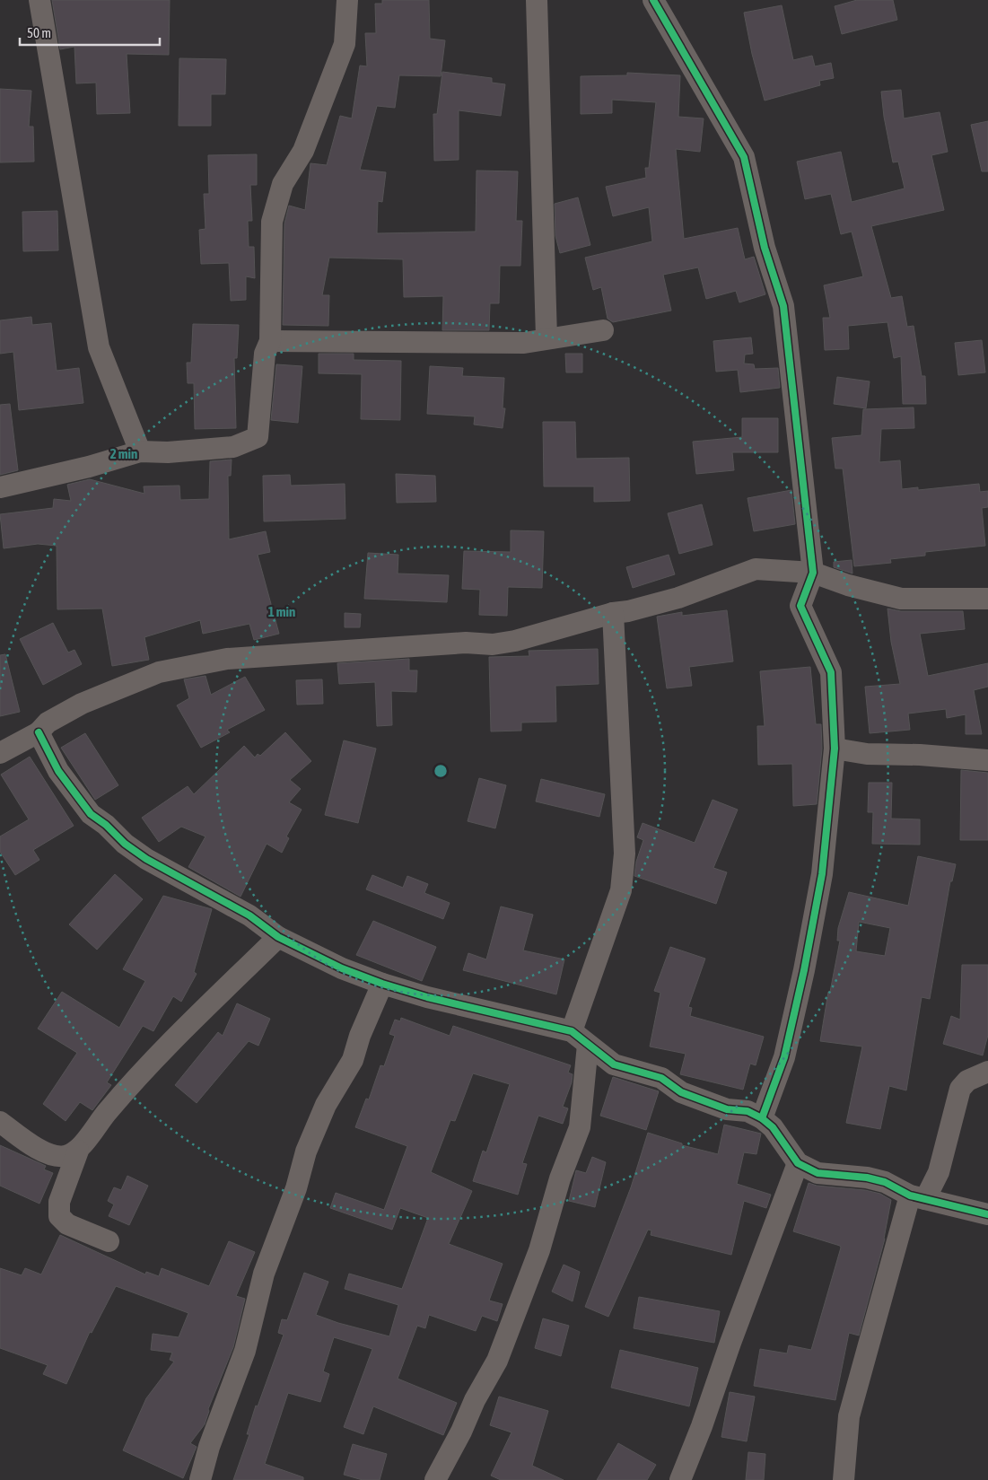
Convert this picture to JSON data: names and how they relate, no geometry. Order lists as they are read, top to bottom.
{
  "scale_bar": "50 m",
  "rings": ["2 min", "1 min"]
}
